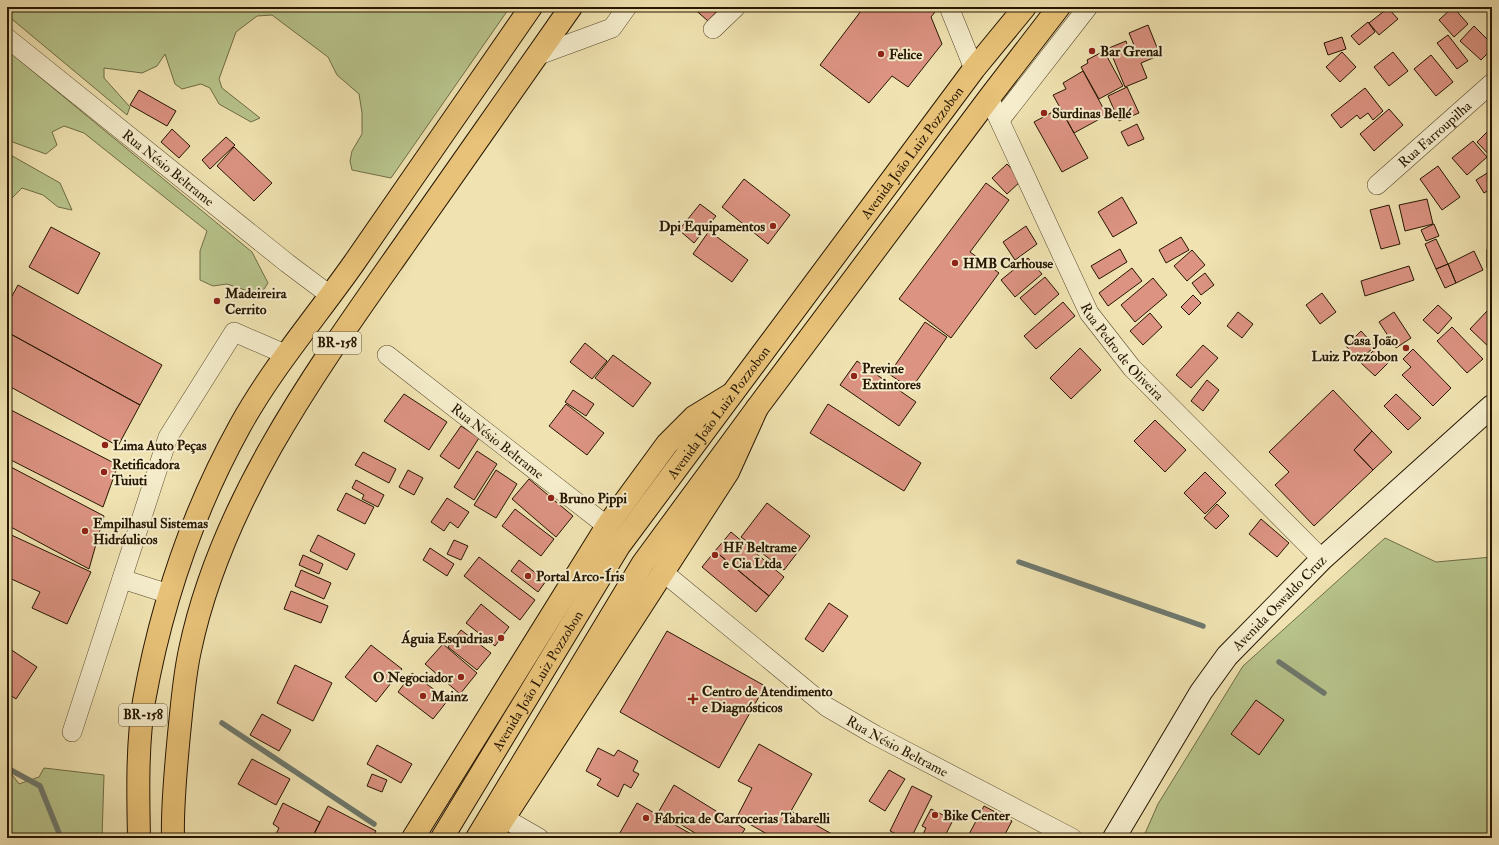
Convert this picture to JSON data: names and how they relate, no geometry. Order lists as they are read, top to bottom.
{
  "streets": {
    "main road": ["Avenida João Luiz Pozzobon", "BR-158"],
    "street": [
      "Rua Farroupilha",
      "Rua Nésio Beltrame",
      "Rua Pedro de Oliveira",
      "Avenida Oswaldo Cruz"
    ]
  },
  "crossings": [
    ["Avenida João Luiz Pozzobon", "Rua Pedro de Oliveira"],
    ["Rua Nésio Beltrame", "BR-158"],
    ["Rua Pedro de Oliveira", "Avenida Oswaldo Cruz"]
  ],
  "places": {
    "other": [
      "Bar Grenal",
      "Felice",
      "Surdinas Bellé",
      "Dpi Equipamentos",
      "HMB Carhouse",
      "Madeireira Cerrito",
      "Casa João Luiz Pozzobon",
      "Previne Extintores",
      "Lima Auto Peças",
      "Retificadora Tuiuti",
      "Bruno Pippi",
      "Empilhasul Sistemas Hidráulicos",
      "HF Beltrame e Cia Ltda",
      "Portal Arco-Íris",
      "Águia Esqudrias",
      "O Negociador",
      "Mainz",
      "Bike Center",
      "Fábrica de Carrocerias Tabarelli"
    ],
    "health": ["Centro de Atendimento e Diagnósticos"]
  }
}
